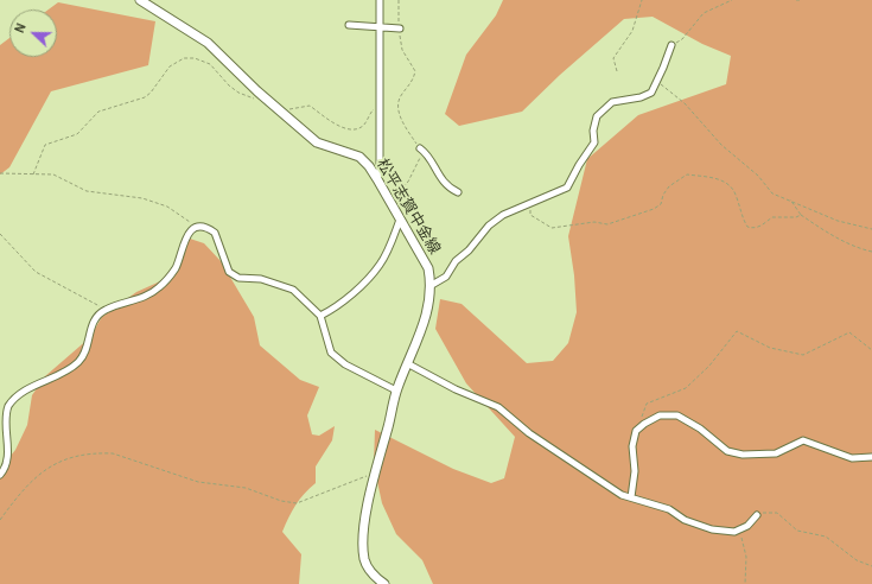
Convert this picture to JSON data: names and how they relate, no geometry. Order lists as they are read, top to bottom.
{
  "streets": {
    "main road": ["松平志賀中金線"]
  },
  "north": "left"
}
